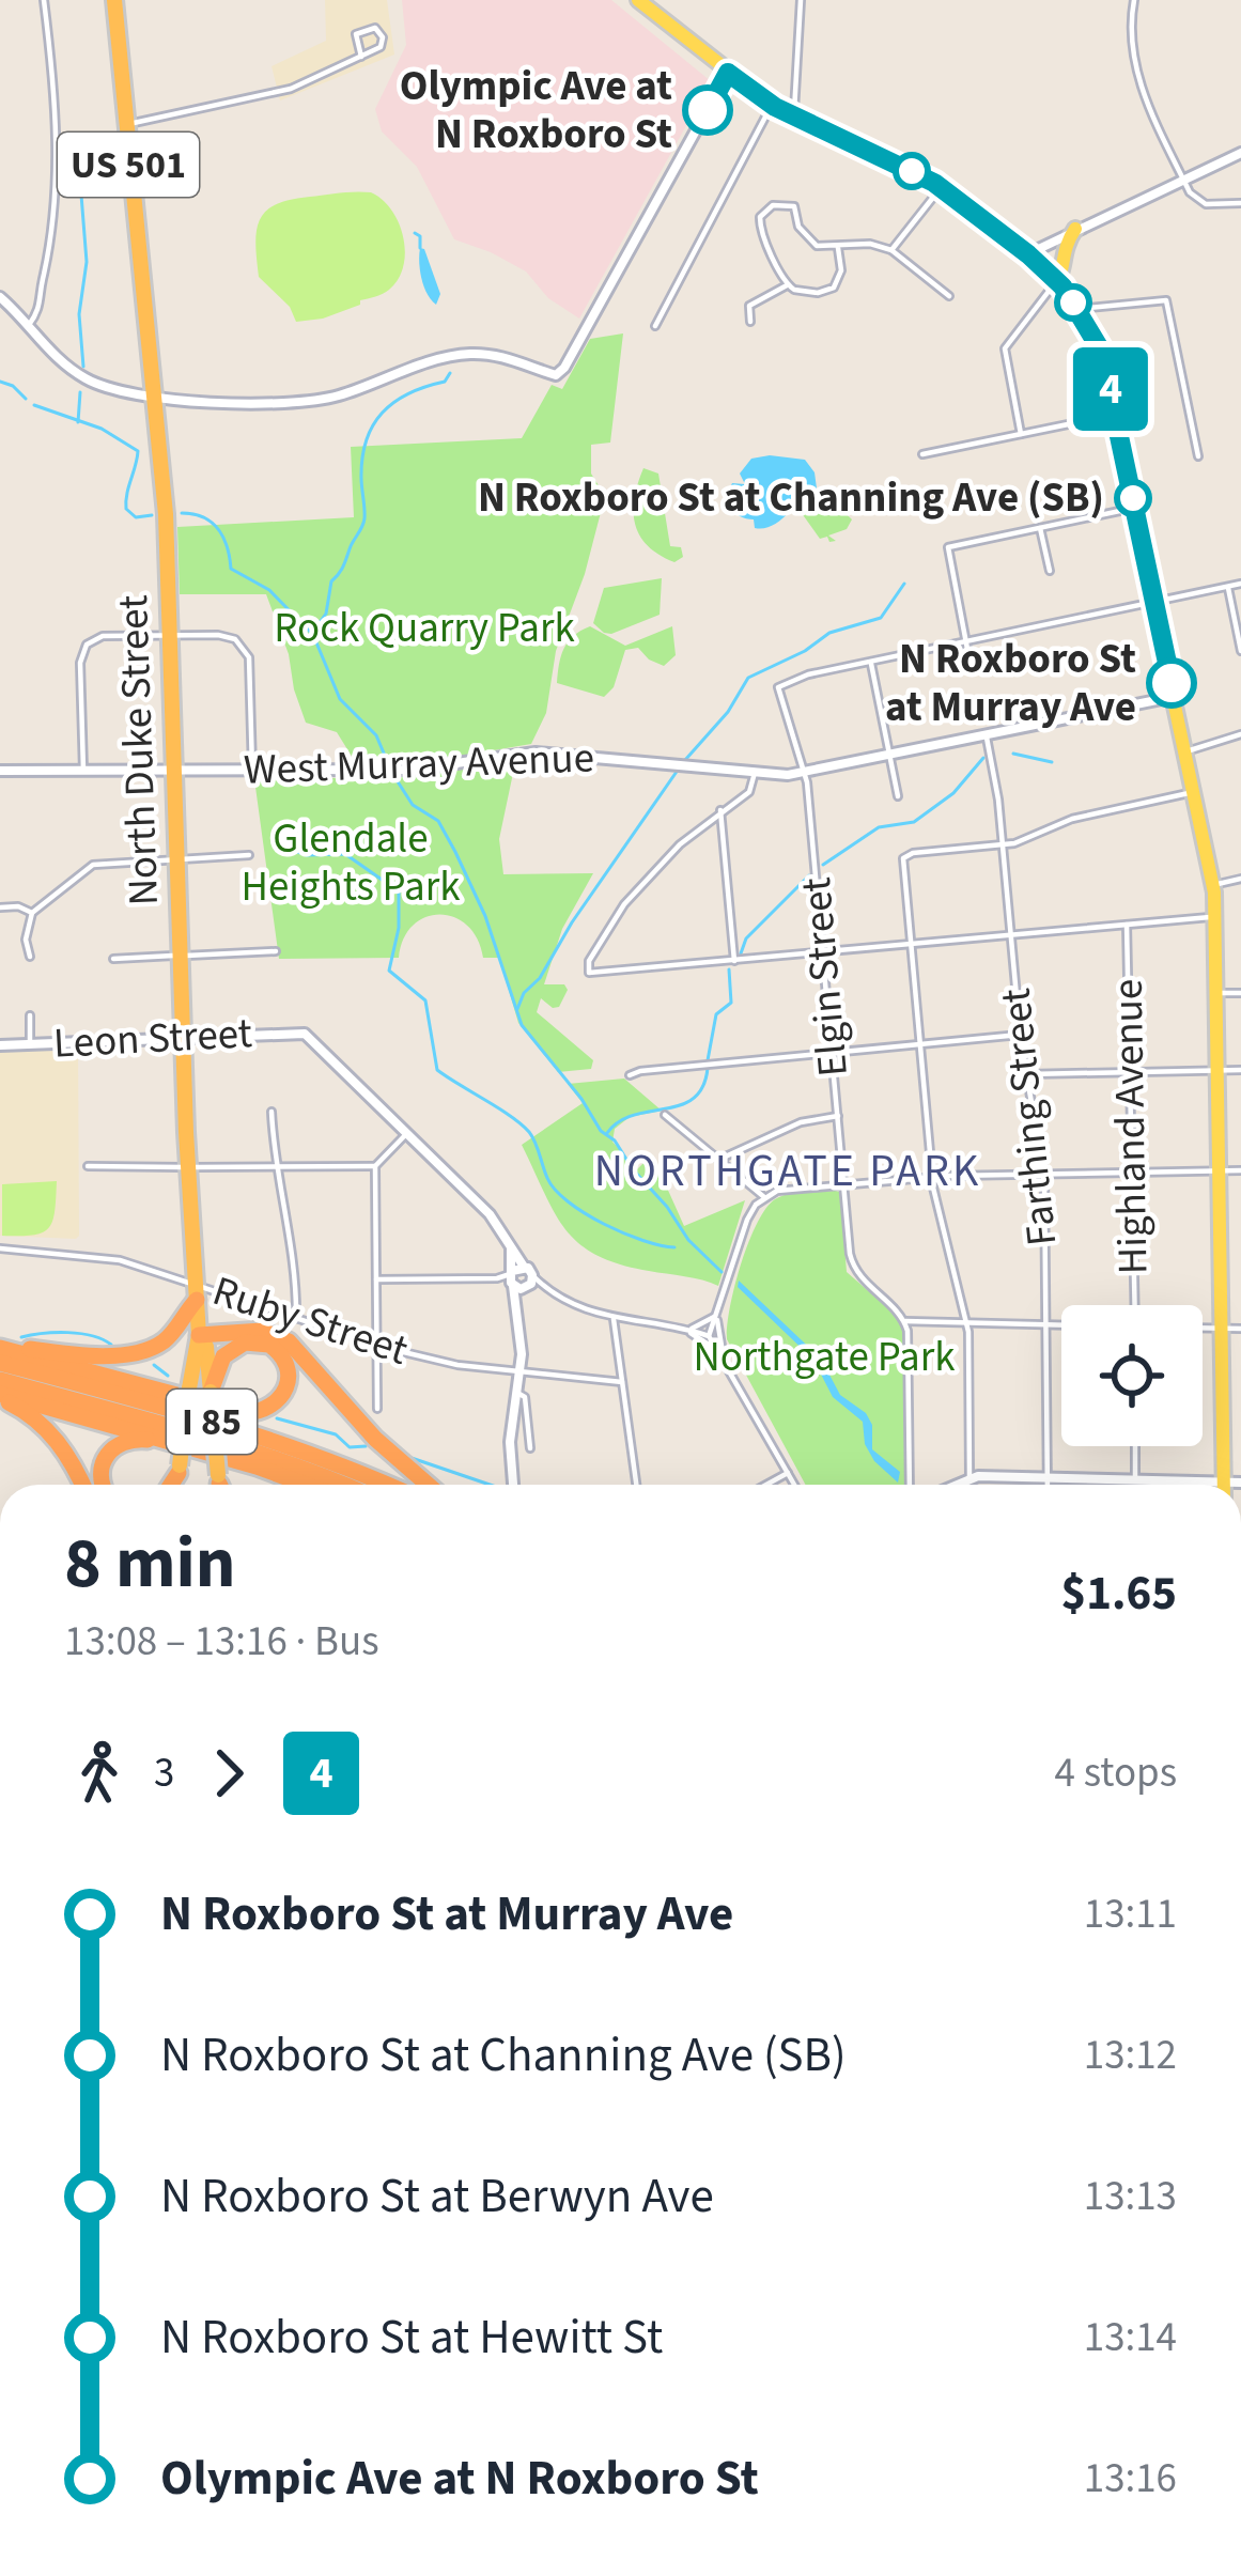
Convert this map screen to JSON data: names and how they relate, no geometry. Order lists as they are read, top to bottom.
{
  "streets": {
    "highway": ["US 501", "North Duke Street", "I 85"],
    "street": [
      "West Murray Avenue",
      "Elgin Street",
      "Leon Street",
      "Farthing Street",
      "Highland Avenue",
      "Ruby Street"
    ]
  },
  "crossings": [
    ["US 501", "North Duke Street"],
    ["North Duke Street", "West Murray Avenue"],
    ["North Duke Street", "Leon Street"],
    ["North Duke Street", "Ruby Street"],
    ["West Murray Avenue", "Elgin Street"],
    ["West Murray Avenue", "Farthing Street"]
  ],
  "districts": ["NORTHGATE PARK"],
  "parks": ["Rock Quarry Park", "Glendale Heights Park", "Northgate Park"],
  "places": ["Olympic Ave at N Roxboro St", "N Roxboro St at Channing Ave (SB)", "N Roxboro St at Murray Ave"],
  "lines": ["bus line 4"],
  "page": {
    "on_map": "4",
    "heading": ["8 min", "13:08 – 13:16 · Bus", "$1.65"],
    "legs": ["3", "4", "4 stops"],
    "list": [
      {
        "name": "N Roxboro St at Murray Ave",
        "value": "13:11"
      },
      {
        "name": "N Roxboro St at Channing Ave (SB)",
        "value": "13:12"
      },
      {
        "name": "N Roxboro St at Berwyn Ave",
        "value": "13:13"
      },
      {
        "name": "N Roxboro St at Hewitt St",
        "value": "13:14"
      },
      {
        "name": "Olympic Ave at N Roxboro St",
        "value": "13:16"
      }
    ]
  }
}
